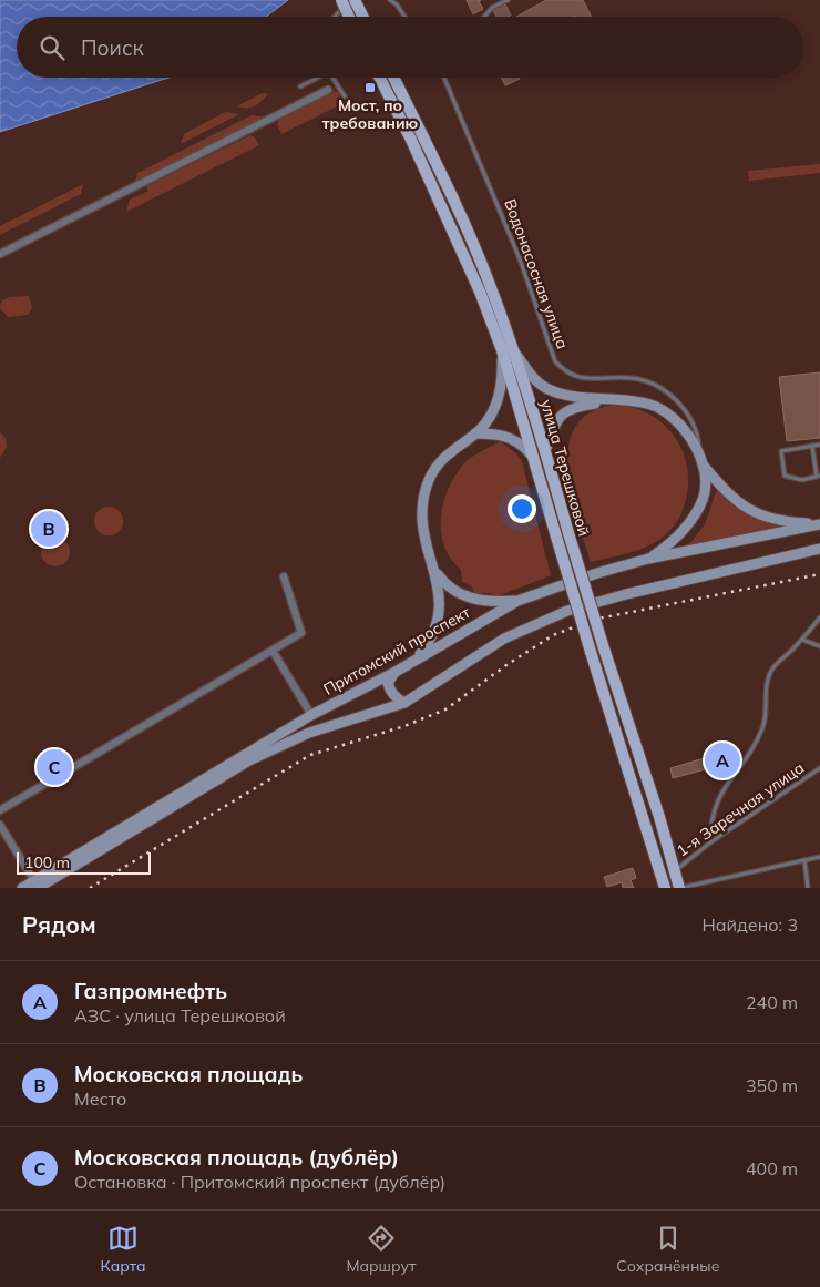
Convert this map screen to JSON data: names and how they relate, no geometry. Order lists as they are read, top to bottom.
{
  "streets": {
    "main road": ["улица Терешковой", "Притомский проспект"],
    "lane": ["Водонасосная улица", "1-я Заречная улица"]
  },
  "crossings": [
    ["улица Терешковой", "1-я Заречная улица"]
  ],
  "places": {
    "transit": ["Мост, по требованию"]
  },
  "scale_bar": "100 m",
  "page": {
    "search": "Поиск",
    "pins": ["B", "A", "C"],
    "scale": "100 m",
    "heading": ["Рядом", "Найдено: 3"],
    "list": [
      {
        "mark": "A",
        "name": "Газпромнефть",
        "note": "АЗС · улица Терешковой",
        "value": "240 m"
      },
      {
        "mark": "B",
        "name": "Московская площадь",
        "note": "Место",
        "value": "350 m"
      },
      {
        "mark": "C",
        "name": "Московская площадь (дублёр)",
        "note": "Остановка · Притомский проспект (дублёр)",
        "value": "400 m"
      }
    ],
    "nav": ["Карта", "Маршрут", "Сохранённые"]
  }
}
